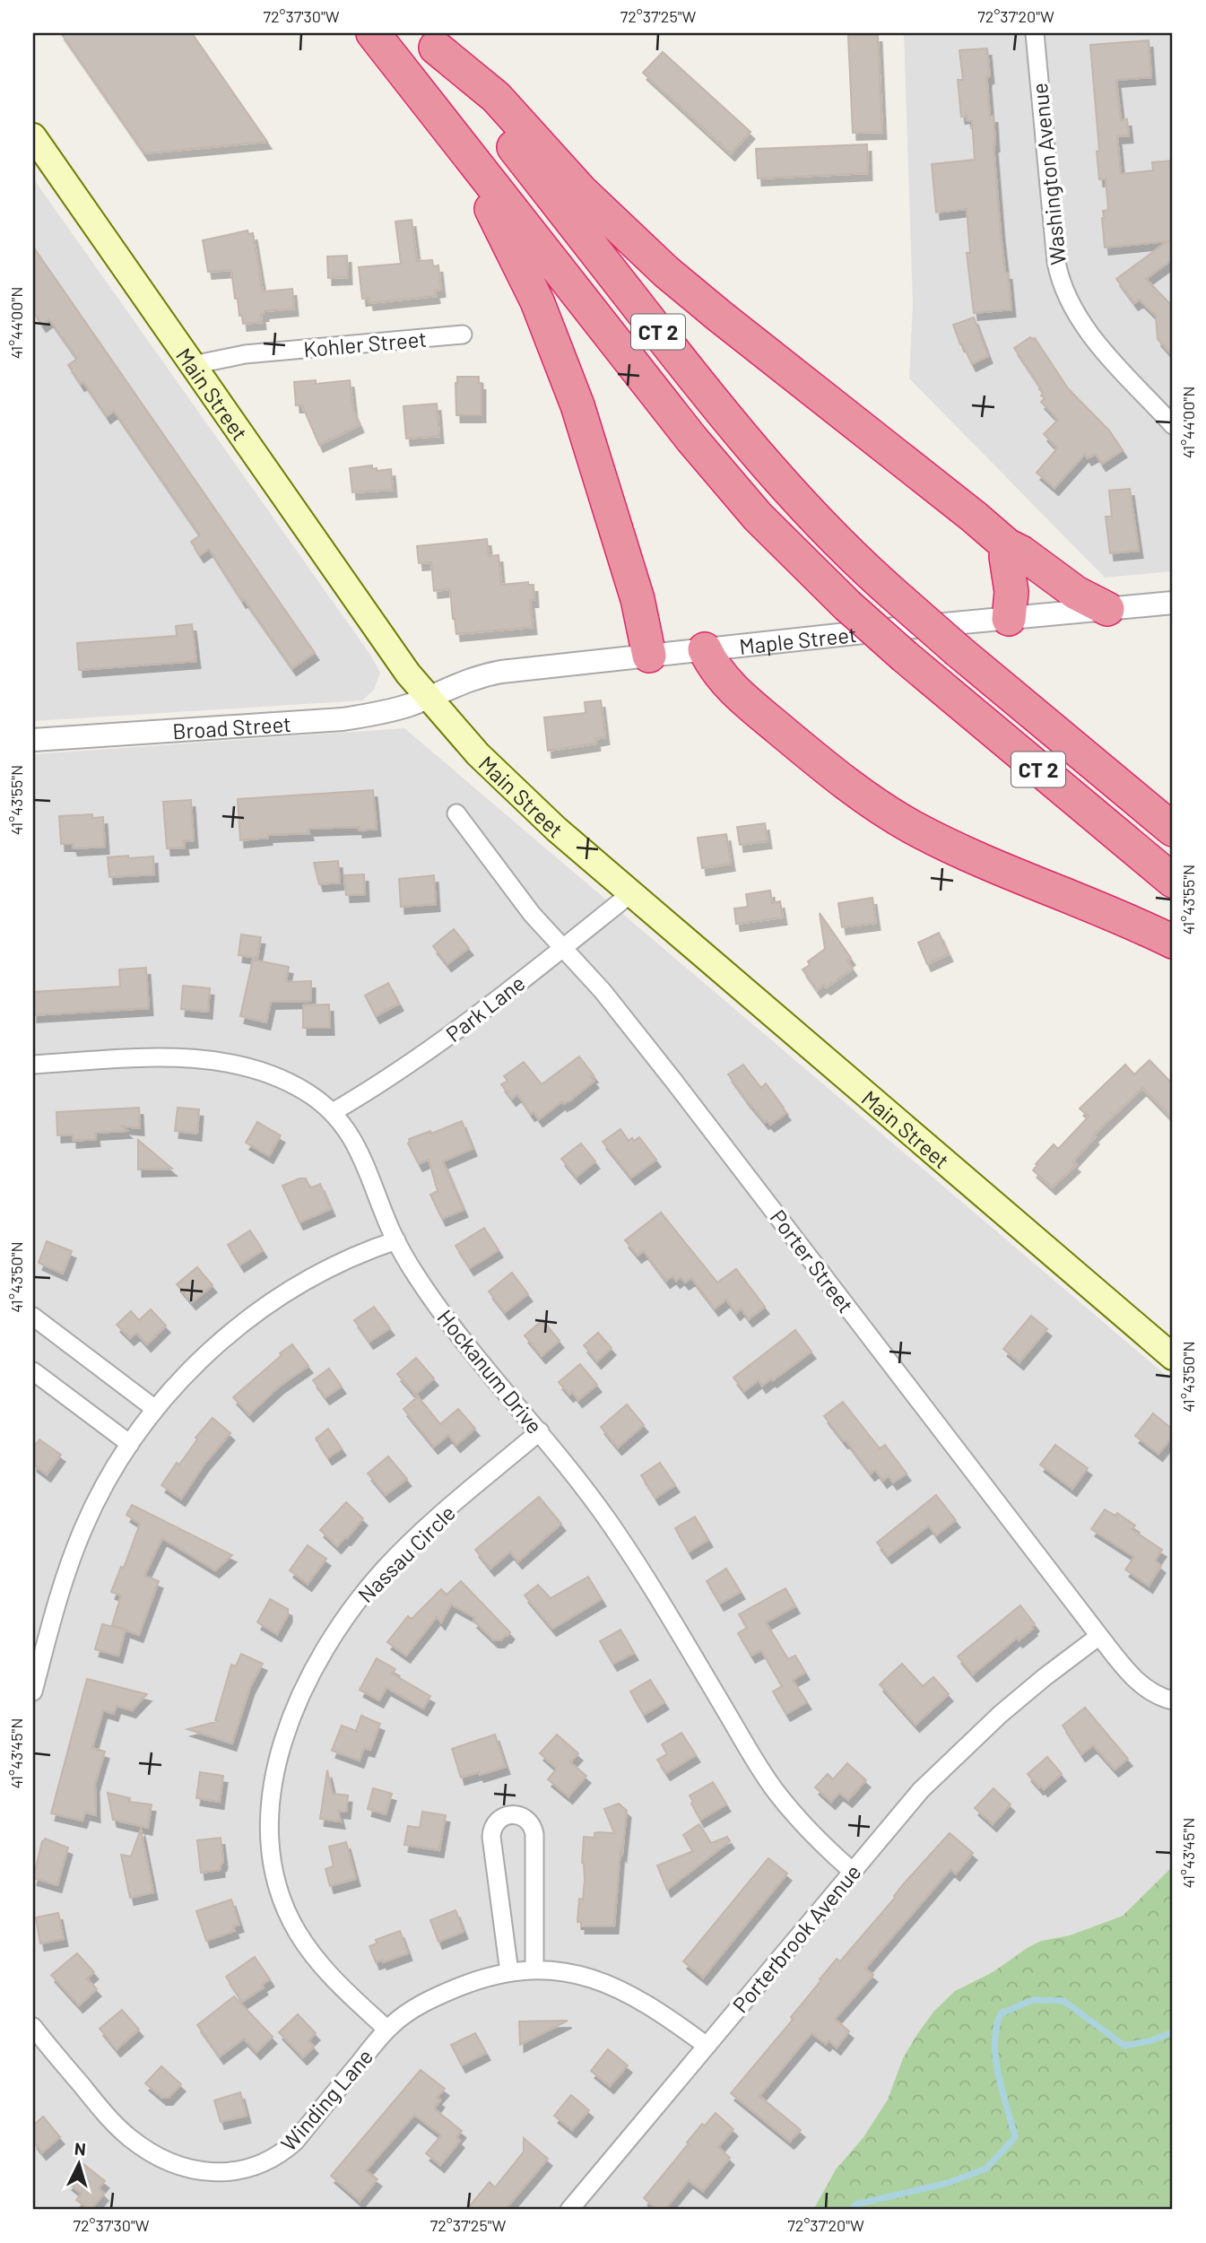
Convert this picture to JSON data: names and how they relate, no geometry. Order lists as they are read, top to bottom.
{
  "streets": {
    "highway": ["CT 2"],
    "main road": ["Main Street"],
    "street": [
      "Washington Avenue",
      "Kohler Street",
      "Maple Street",
      "Broad Street",
      "Park Lane",
      "Porter Street",
      "Hockanum Drive",
      "Nassau Circle",
      "Porterbrook Avenue",
      "Winding Lane"
    ]
  },
  "crossings": [
    ["Kohler Street", "Main Street"],
    ["Main Street", "Maple Street"],
    ["Main Street", "Broad Street"],
    ["Main Street", "Park Lane"],
    ["Maple Street", "Broad Street"],
    ["Park Lane", "Porter Street"],
    ["Park Lane", "Hockanum Drive"],
    ["Porter Street", "Porterbrook Avenue"],
    ["Hockanum Drive", "Nassau Circle"],
    ["Hockanum Drive", "Porterbrook Avenue"],
    ["Nassau Circle", "Winding Lane"],
    ["Porterbrook Avenue", "Winding Lane"]
  ],
  "north": "top",
  "coordinates": [
    "72°37'30\"W",
    "72°37'25\"W",
    "72°37'20\"W",
    "41°44'00\"N",
    "41°43'55\"N",
    "41°43'50\"N",
    "41°43'45\"N"
  ]
}
